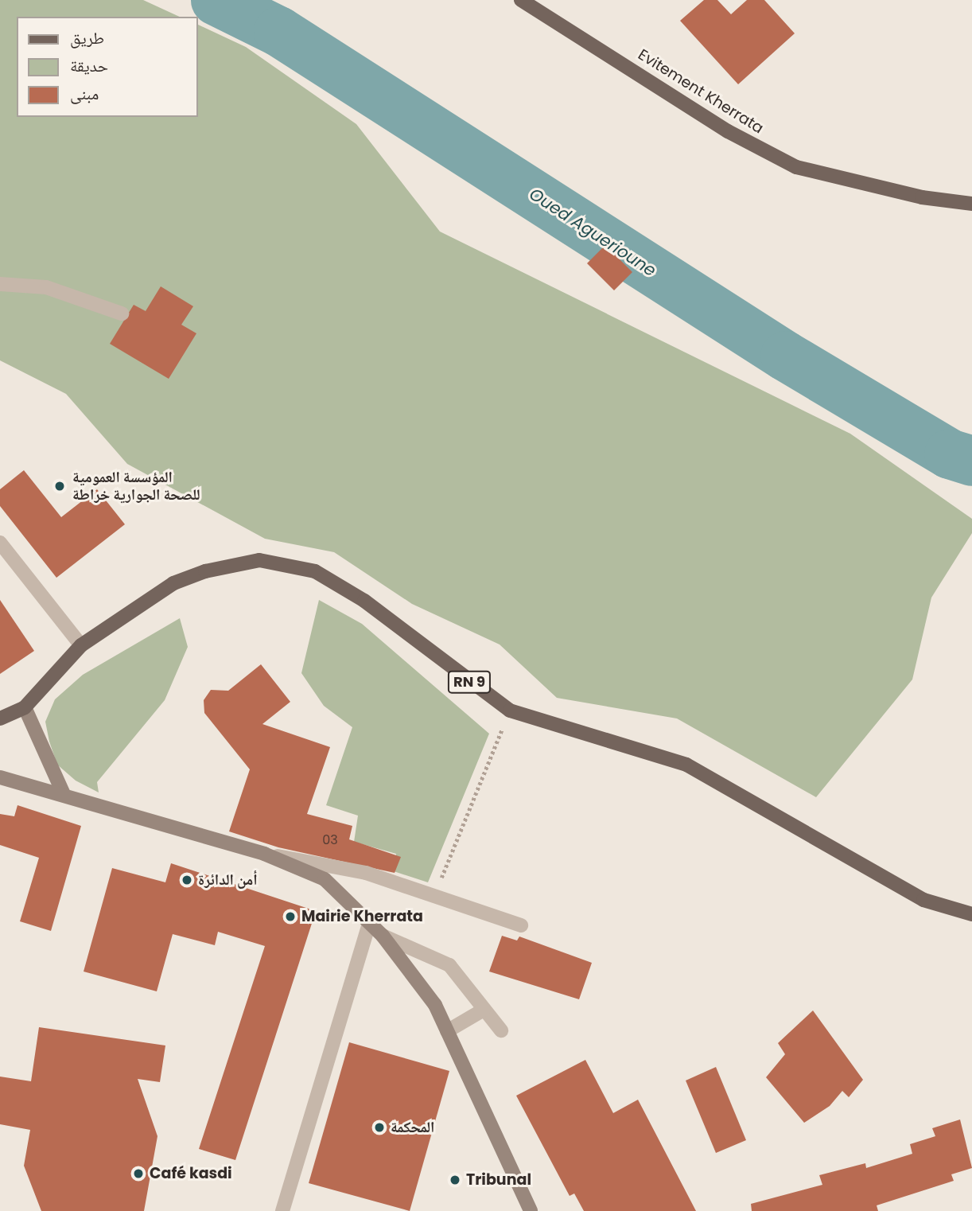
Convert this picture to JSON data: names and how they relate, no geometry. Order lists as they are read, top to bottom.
{
  "streets": {
    "main road": ["Evitement Kherrata", "RN 9"]
  },
  "water": ["Oued Aguerioune"],
  "places": [
    "المؤسسة العمومية للصحة الجوارية خراطة",
    "أمن الدائرة",
    "Mairie Kherrata",
    "المحكمة",
    "Café kasdi",
    "Tribunal"
  ],
  "house_numbers": ["03"],
  "legend": ["طريق", "حديقة", "مبنى"]
}
